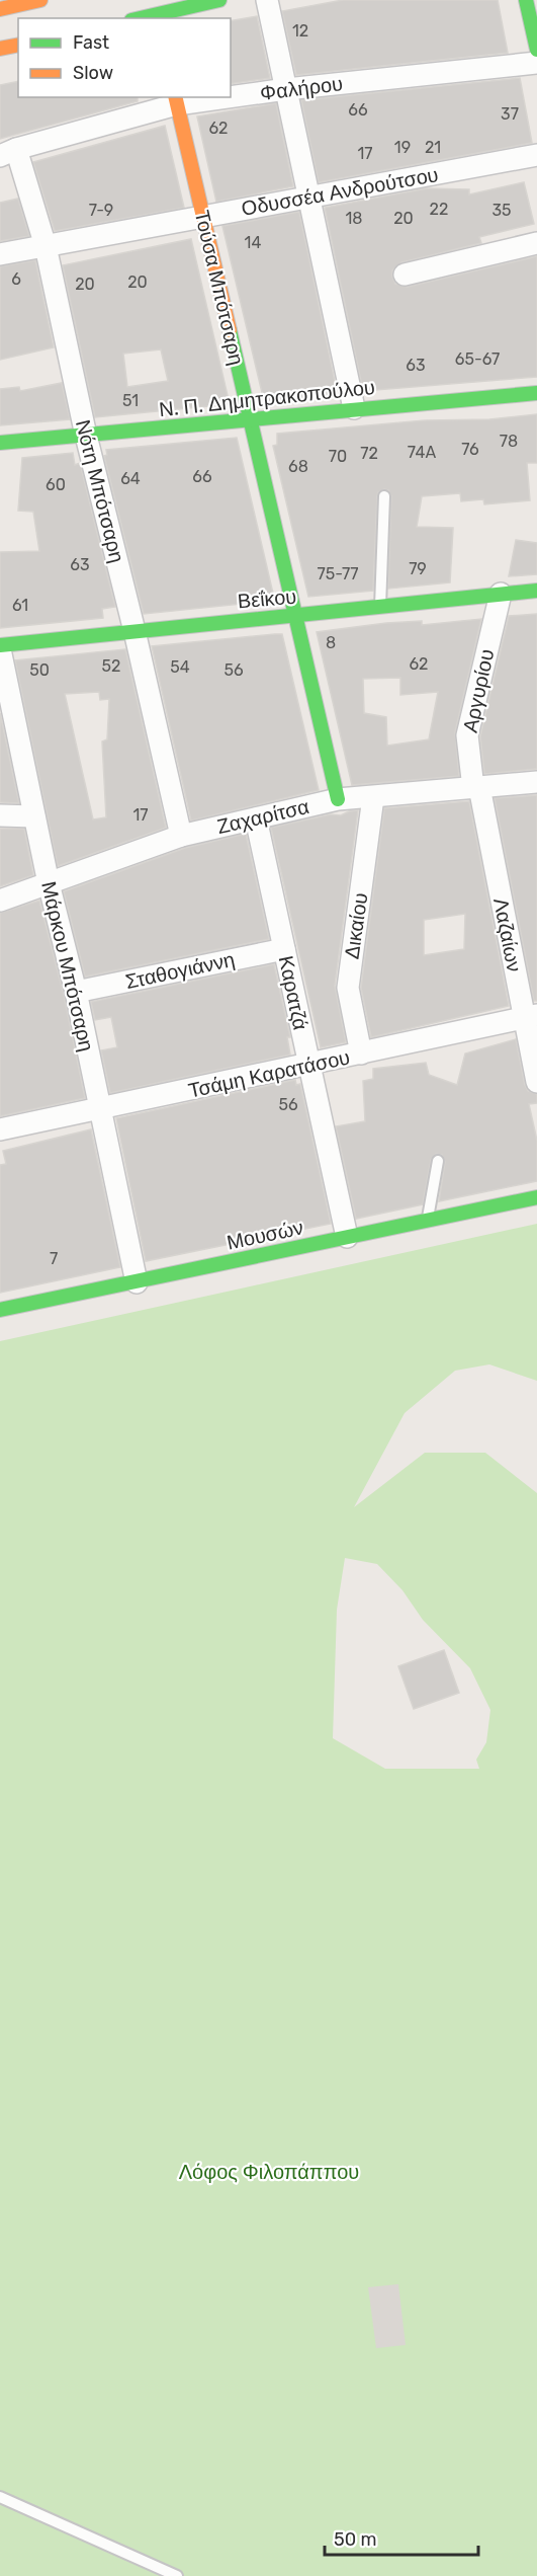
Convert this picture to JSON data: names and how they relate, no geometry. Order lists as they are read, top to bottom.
{
  "streets": {
    "main road": [
      "Τούσα Μπότσαρη",
      "Ν. Π. Δημητρακοπούλου",
      "Βεΐκου",
      "Μουσών"
    ],
    "street": [
      "Φαλήρου",
      "Οδυσσέα Ανδρούτσου",
      "Νότη Μπότσαρη",
      "Αργυρίου",
      "Ζαχαρίτσα",
      "Δικαίου",
      "Λαζαίων",
      "Μάρκου Μπότσαρη",
      "Σταθογιάννη",
      "Καρατζά",
      "Τσάμη Καρατάσου"
    ]
  },
  "crossings": [
    ["Φαλήρου", "Τούσα Μπότσαρη"],
    ["Φαλήρου", "Νότη Μπότσαρη"],
    ["Οδυσσέα Ανδρούτσου", "Τούσα Μπότσαρη"],
    ["Οδυσσέα Ανδρούτσου", "Νότη Μπότσαρη"],
    ["Τούσα Μπότσαρη", "Ν. Π. Δημητρακοπούλου"],
    ["Τούσα Μπότσαρη", "Βεΐκου"],
    ["Τούσα Μπότσαρη", "Ζαχαρίτσα"],
    ["Ν. Π. Δημητρακοπούλου", "Νότη Μπότσαρη"],
    ["Νότη Μπότσαρη", "Βεΐκου"],
    ["Νότη Μπότσαρη", "Ζαχαρίτσα"],
    ["Βεΐκου", "Αργυρίου"],
    ["Βεΐκου", "Μάρκου Μπότσαρη"],
    ["Αργυρίου", "Ζαχαρίτσα"],
    ["Αργυρίου", "Λαζαίων"],
    ["Ζαχαρίτσα", "Δικαίου"],
    ["Ζαχαρίτσα", "Λαζαίων"],
    ["Ζαχαρίτσα", "Μάρκου Μπότσαρη"],
    ["Ζαχαρίτσα", "Καρατζά"],
    ["Δικαίου", "Τσάμη Καρατάσου"],
    ["Λαζαίων", "Τσάμη Καρατάσου"],
    ["Μάρκου Μπότσαρη", "Σταθογιάννη"],
    ["Μάρκου Μπότσαρη", "Τσάμη Καρατάσου"],
    ["Μάρκου Μπότσαρη", "Μουσών"],
    ["Σταθογιάννη", "Καρατζά"],
    ["Καρατζά", "Τσάμη Καρατάσου"],
    ["Καρατζά", "Μουσών"]
  ],
  "parks": ["Λόφος Φιλοπάππου"],
  "house_numbers": [
    "12",
    "66",
    "37",
    "62",
    "19",
    "21",
    "17",
    "22",
    "7-9",
    "35",
    "18",
    "20",
    "14",
    "6",
    "20",
    "20",
    "65-67",
    "63",
    "51",
    "78",
    "76",
    "74A",
    "72",
    "70",
    "68",
    "66",
    "64",
    "60",
    "63",
    "79",
    "75-77",
    "61",
    "8",
    "62",
    "52",
    "54",
    "50",
    "56",
    "17",
    "56",
    "7"
  ],
  "legend": ["Fast", "Slow"],
  "scale_bar": "50 m"
}
